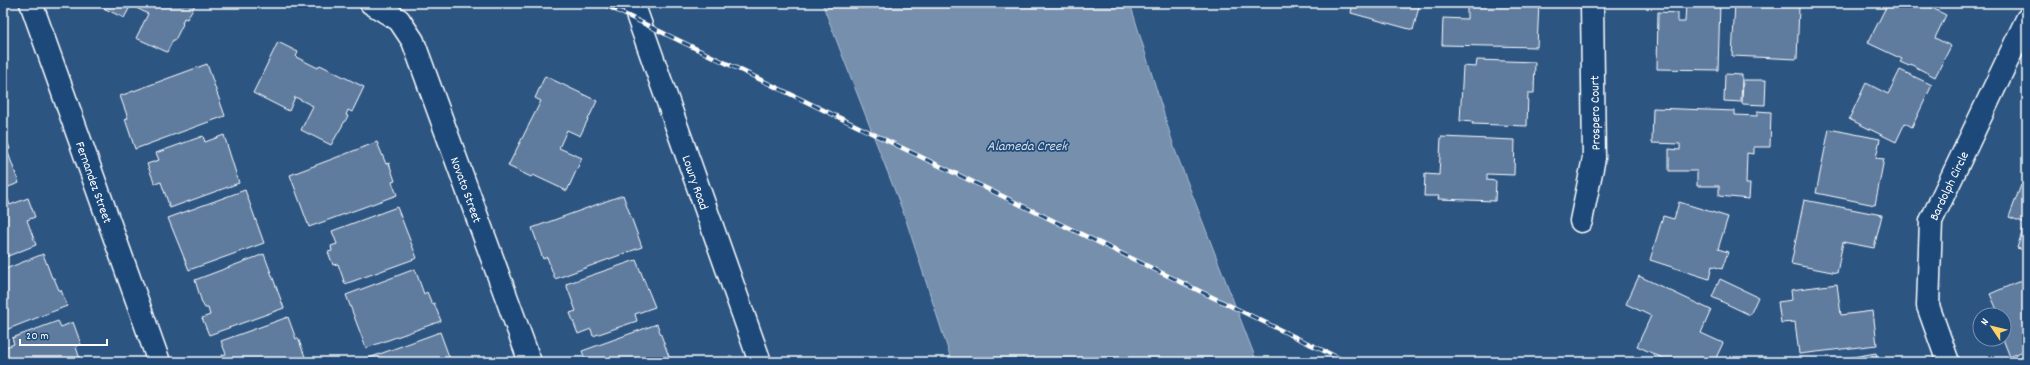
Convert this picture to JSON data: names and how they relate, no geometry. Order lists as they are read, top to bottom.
{
  "streets": {
    "street": [
      "Prospero Court",
      "Fernandez Street",
      "Lowry Road",
      "Bardolph Circle",
      "Novato Street"
    ]
  },
  "water": ["Alameda Creek"],
  "scale_bar": "20 m",
  "north": "top left"
}
